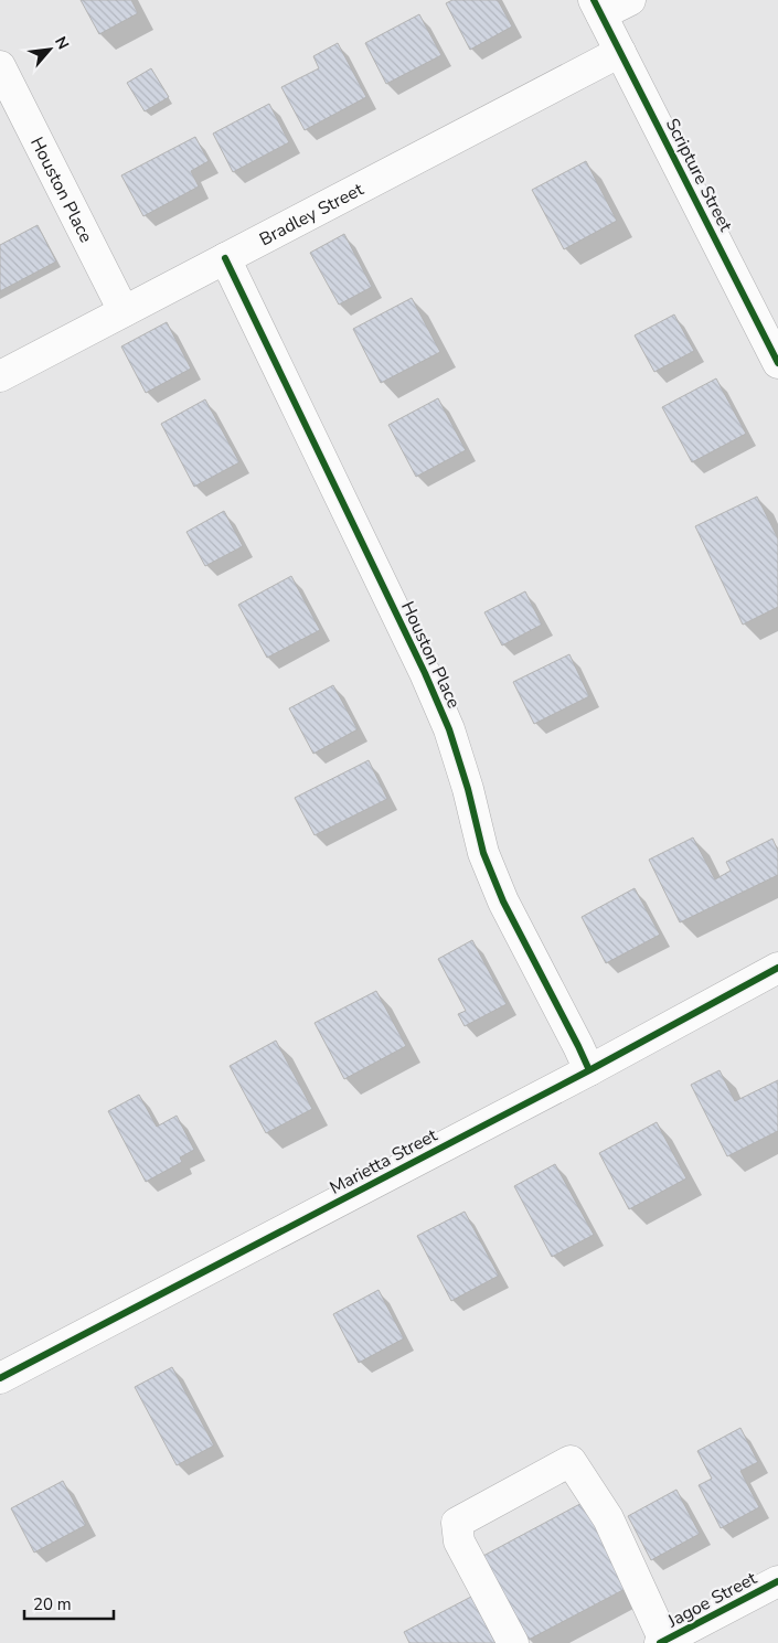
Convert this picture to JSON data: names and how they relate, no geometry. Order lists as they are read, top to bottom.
{
  "streets": {
    "street": [
      "Scripture Street",
      "Houston Place",
      "Bradley Street",
      "Marietta Street",
      "Jagoe Street"
    ]
  },
  "crossings": [
    ["Scripture Street", "Bradley Street"],
    ["Houston Place", "Bradley Street"],
    ["Houston Place", "Marietta Street"]
  ],
  "scale_bar": "20 m",
  "north": "top right"
}
